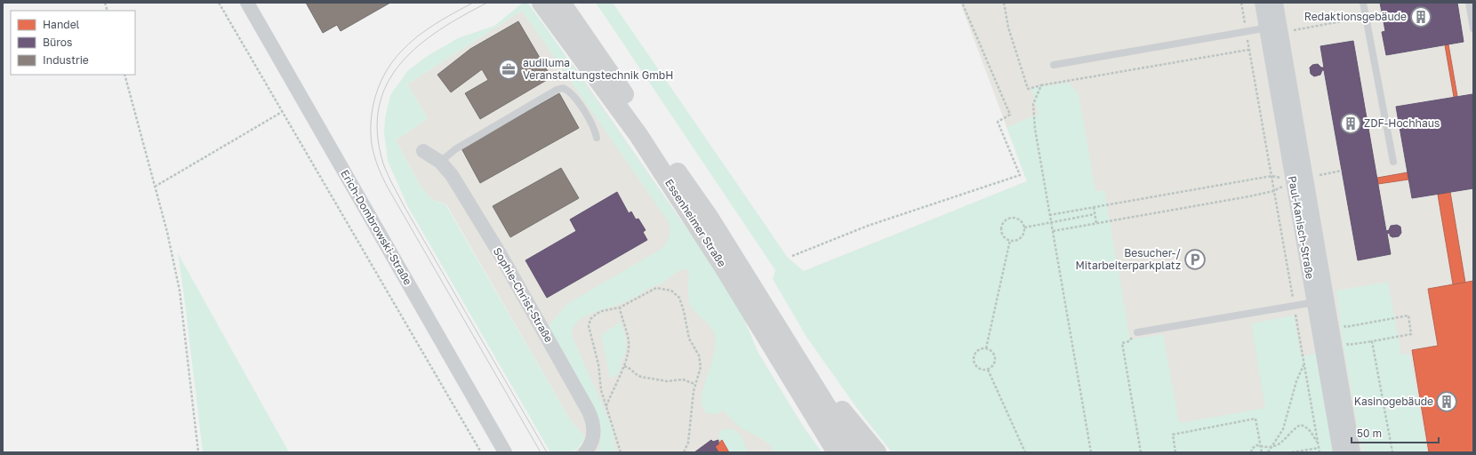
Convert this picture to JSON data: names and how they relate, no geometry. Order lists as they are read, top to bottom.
{
  "streets": {
    "main road": ["Essenheimer Straße"],
    "street": ["Erich-Dombrowski-Straße", "Paul-Kanisch-Straße", "Sophie-Christ-Straße"]
  },
  "places": {
    "building": ["Redaktionsgebäude", "ZDF-Hochhaus", "Kasinogebäude"],
    "office": ["audiluma Veranstaltungstechnik GmbH"],
    "parking": ["Besucher-/ Mitarbeiterparkplatz"]
  },
  "legend": ["Handel", "Büros", "Industrie"],
  "scale_bar": "50 m"
}
